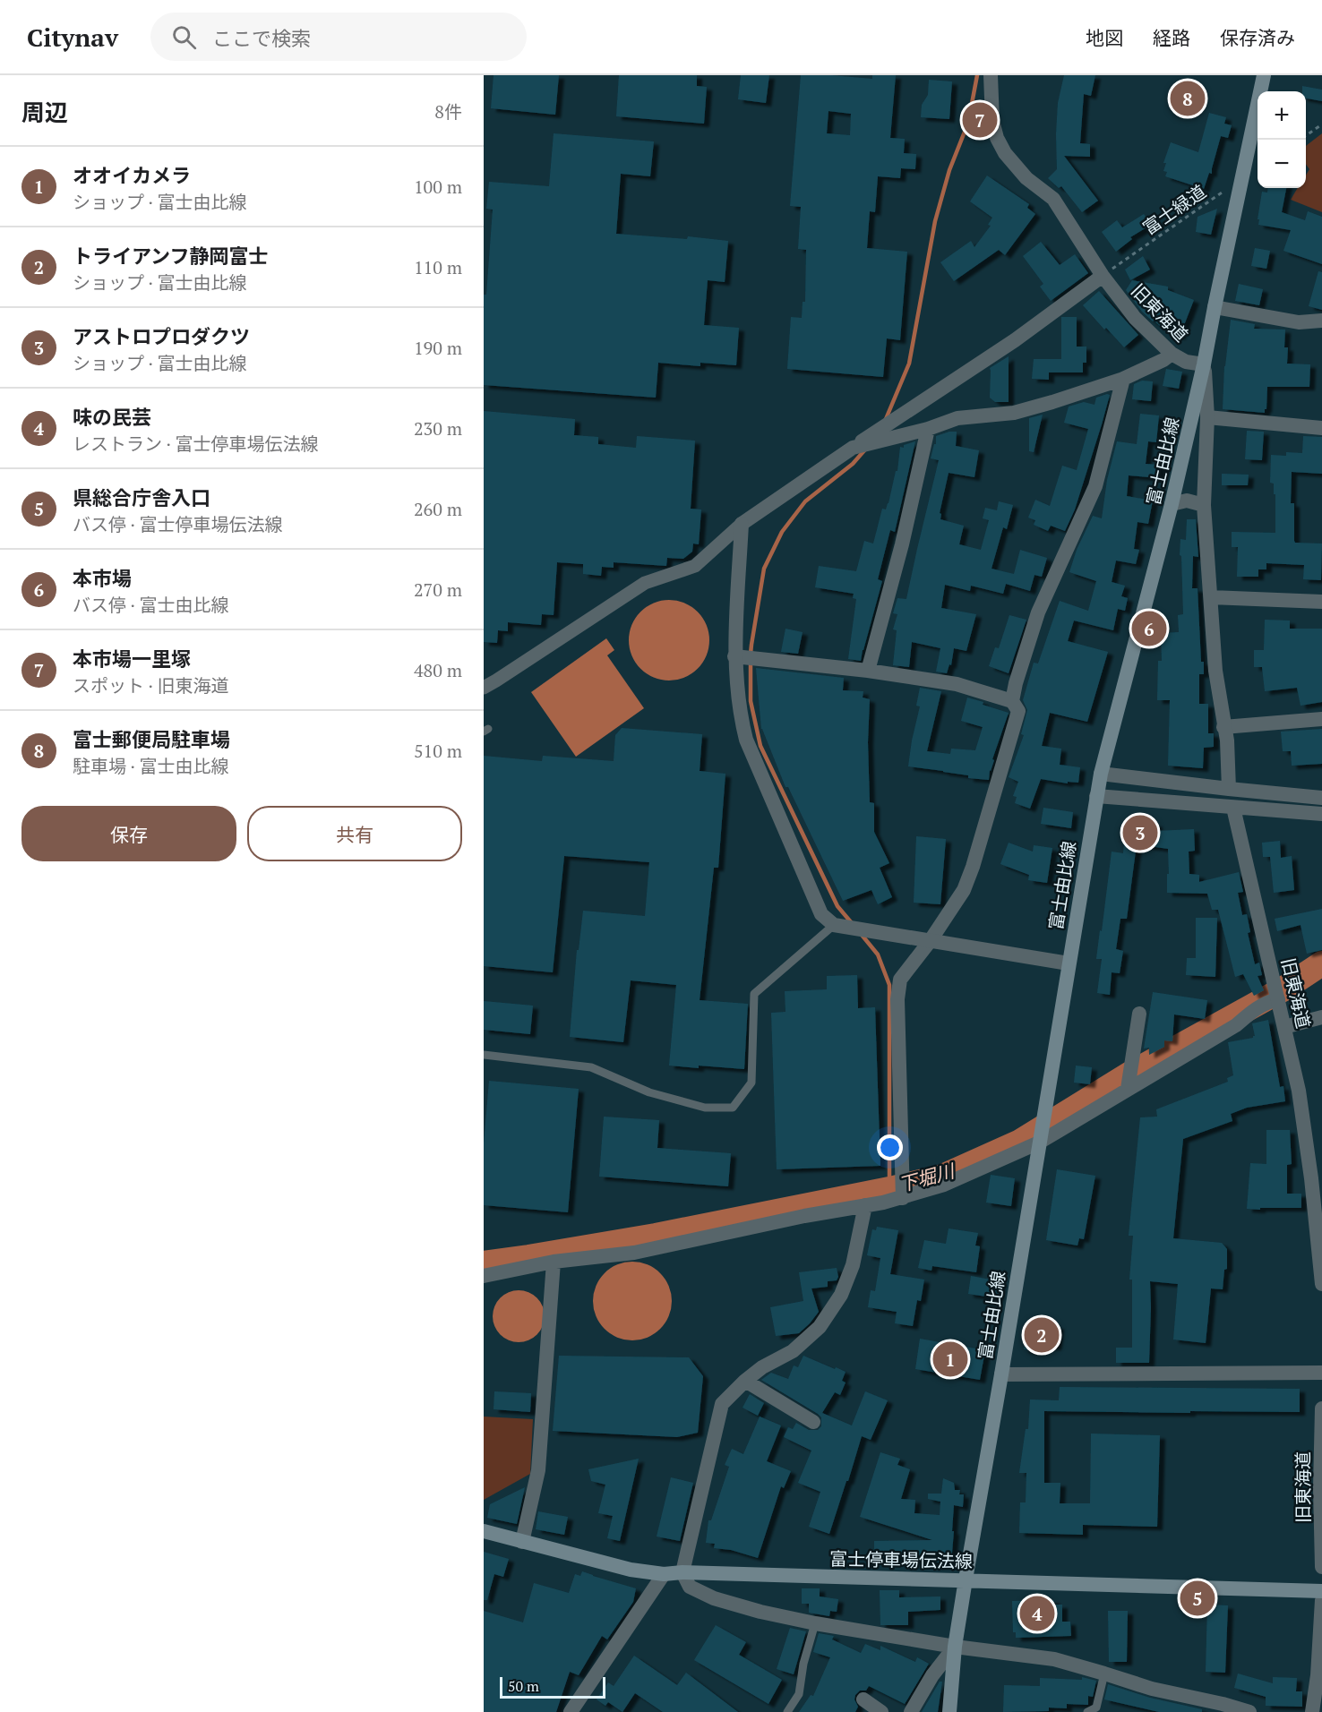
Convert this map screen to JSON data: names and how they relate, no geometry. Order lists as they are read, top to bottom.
{
  "streets": {
    "main road": ["富士由比線", "富士停車場伝法線"],
    "street": ["旧東海道"],
    "path": ["富士緑道"]
  },
  "crossings": [
    ["富士緑道", "旧東海道"],
    ["富士緑道", "富士由比線"],
    ["旧東海道", "富士由比線"],
    ["富士由比線", "富士停車場伝法線"]
  ],
  "water": ["下堀川"],
  "scale_bar": "50 m",
  "page": {
    "header": "Citynav",
    "search": "ここで検索",
    "nav": ["地図", "経路", "保存済み"],
    "heading": ["周辺", "8件"],
    "pins": [
      "8",
      "7",
      "6",
      "3",
      "2",
      "1",
      "5",
      "4"
    ],
    "map_buttons": ["+", "−"],
    "list": [
      {
        "mark": "1",
        "name": "オオイカメラ",
        "note": "ショップ · 富士由比線",
        "value": "100 m"
      },
      {
        "mark": "2",
        "name": "トライアンフ静岡富士",
        "note": "ショップ · 富士由比線",
        "value": "110 m"
      },
      {
        "mark": "3",
        "name": "アストロプロダクツ",
        "note": "ショップ · 富士由比線",
        "value": "190 m"
      },
      {
        "mark": "4",
        "name": "味の民芸",
        "note": "レストラン · 富士停車場伝法線",
        "value": "230 m"
      },
      {
        "mark": "5",
        "name": "県総合庁舎入口",
        "note": "バス停 · 富士停車場伝法線",
        "value": "260 m"
      },
      {
        "mark": "6",
        "name": "本市場",
        "note": "バス停 · 富士由比線",
        "value": "270 m"
      },
      {
        "mark": "7",
        "name": "本市場一里塚",
        "note": "スポット · 旧東海道",
        "value": "480 m"
      },
      {
        "mark": "8",
        "name": "富士郵便局駐車場",
        "note": "駐車場 · 富士由比線",
        "value": "510 m"
      }
    ],
    "buttons": ["保存", "共有"],
    "scale": "50 m"
  }
}
